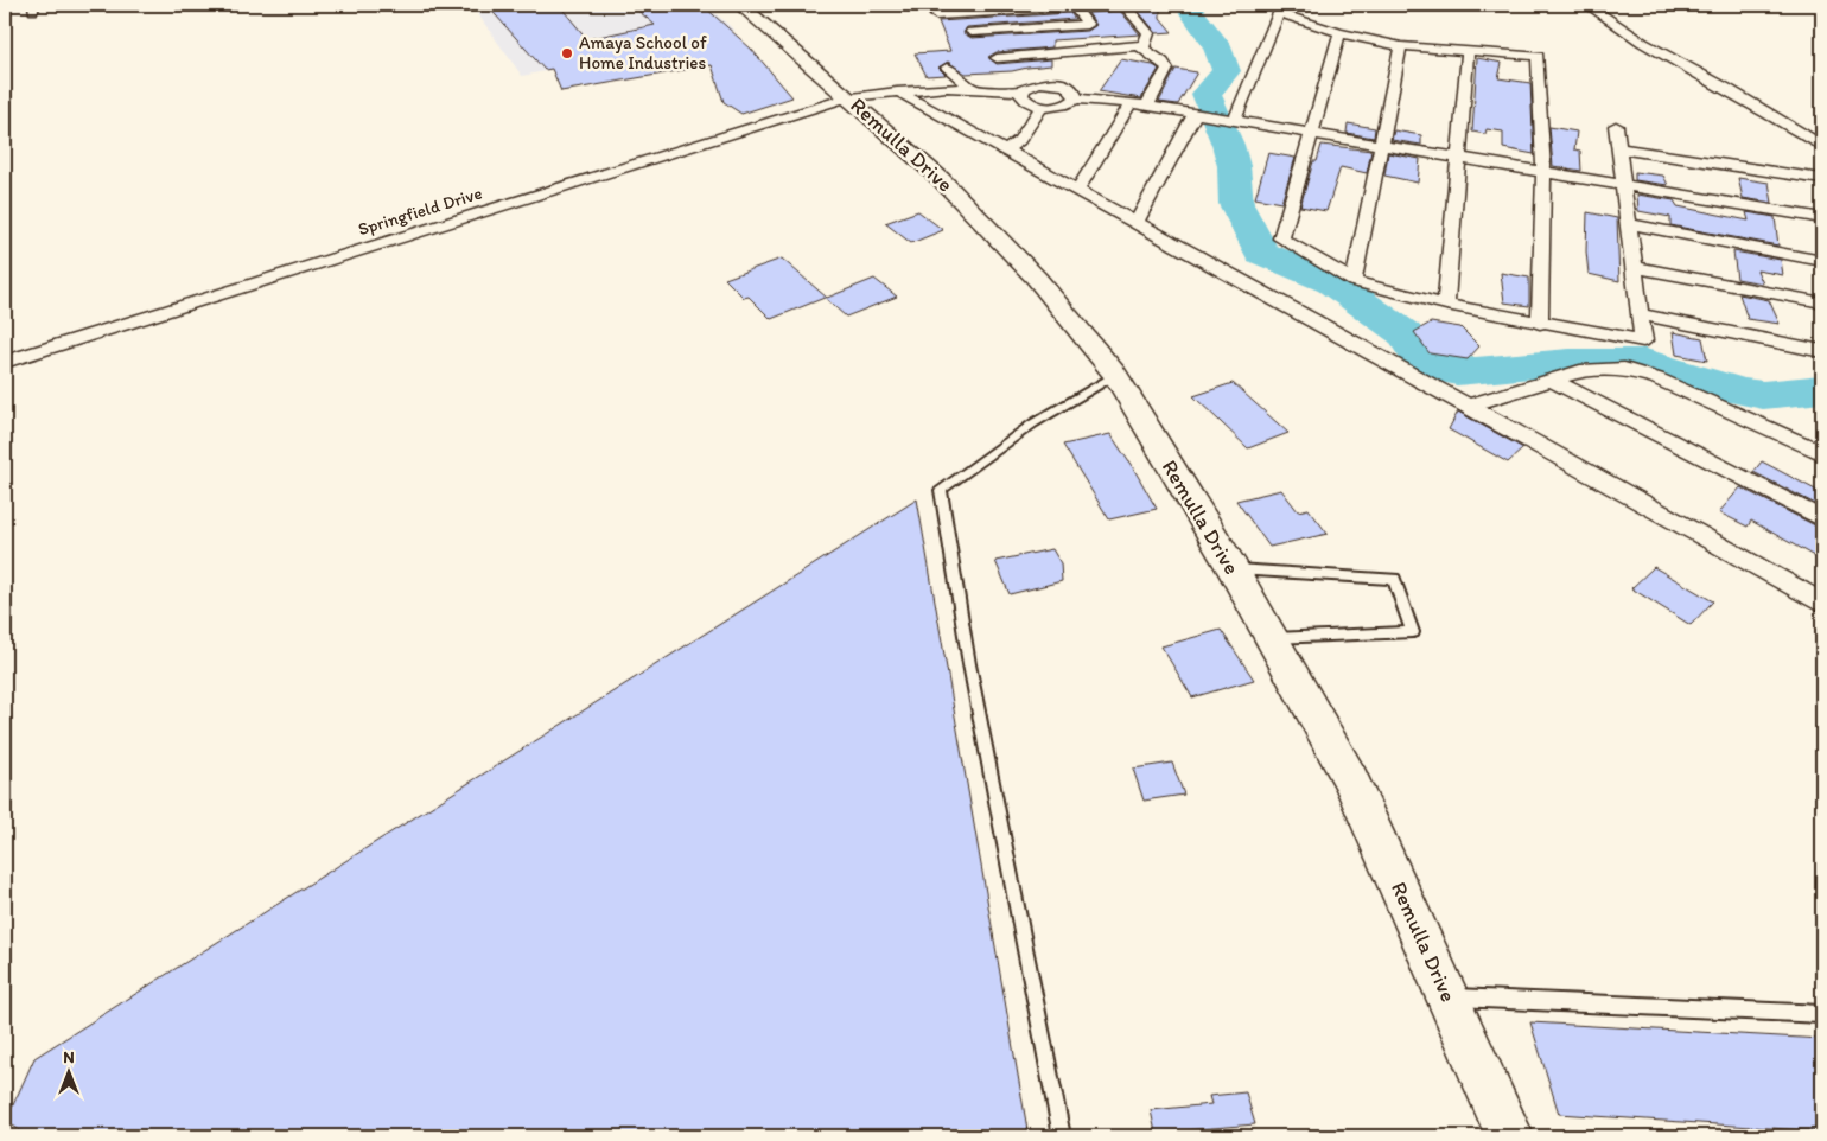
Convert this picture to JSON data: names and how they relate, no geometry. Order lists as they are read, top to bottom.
{
  "streets": {
    "main road": ["Remulla Drive"],
    "street": ["Springfield Drive"]
  },
  "crossings": [
    ["Remulla Drive", "Springfield Drive"]
  ],
  "places": ["Amaya School of Home Industries"],
  "north": "top"
}
